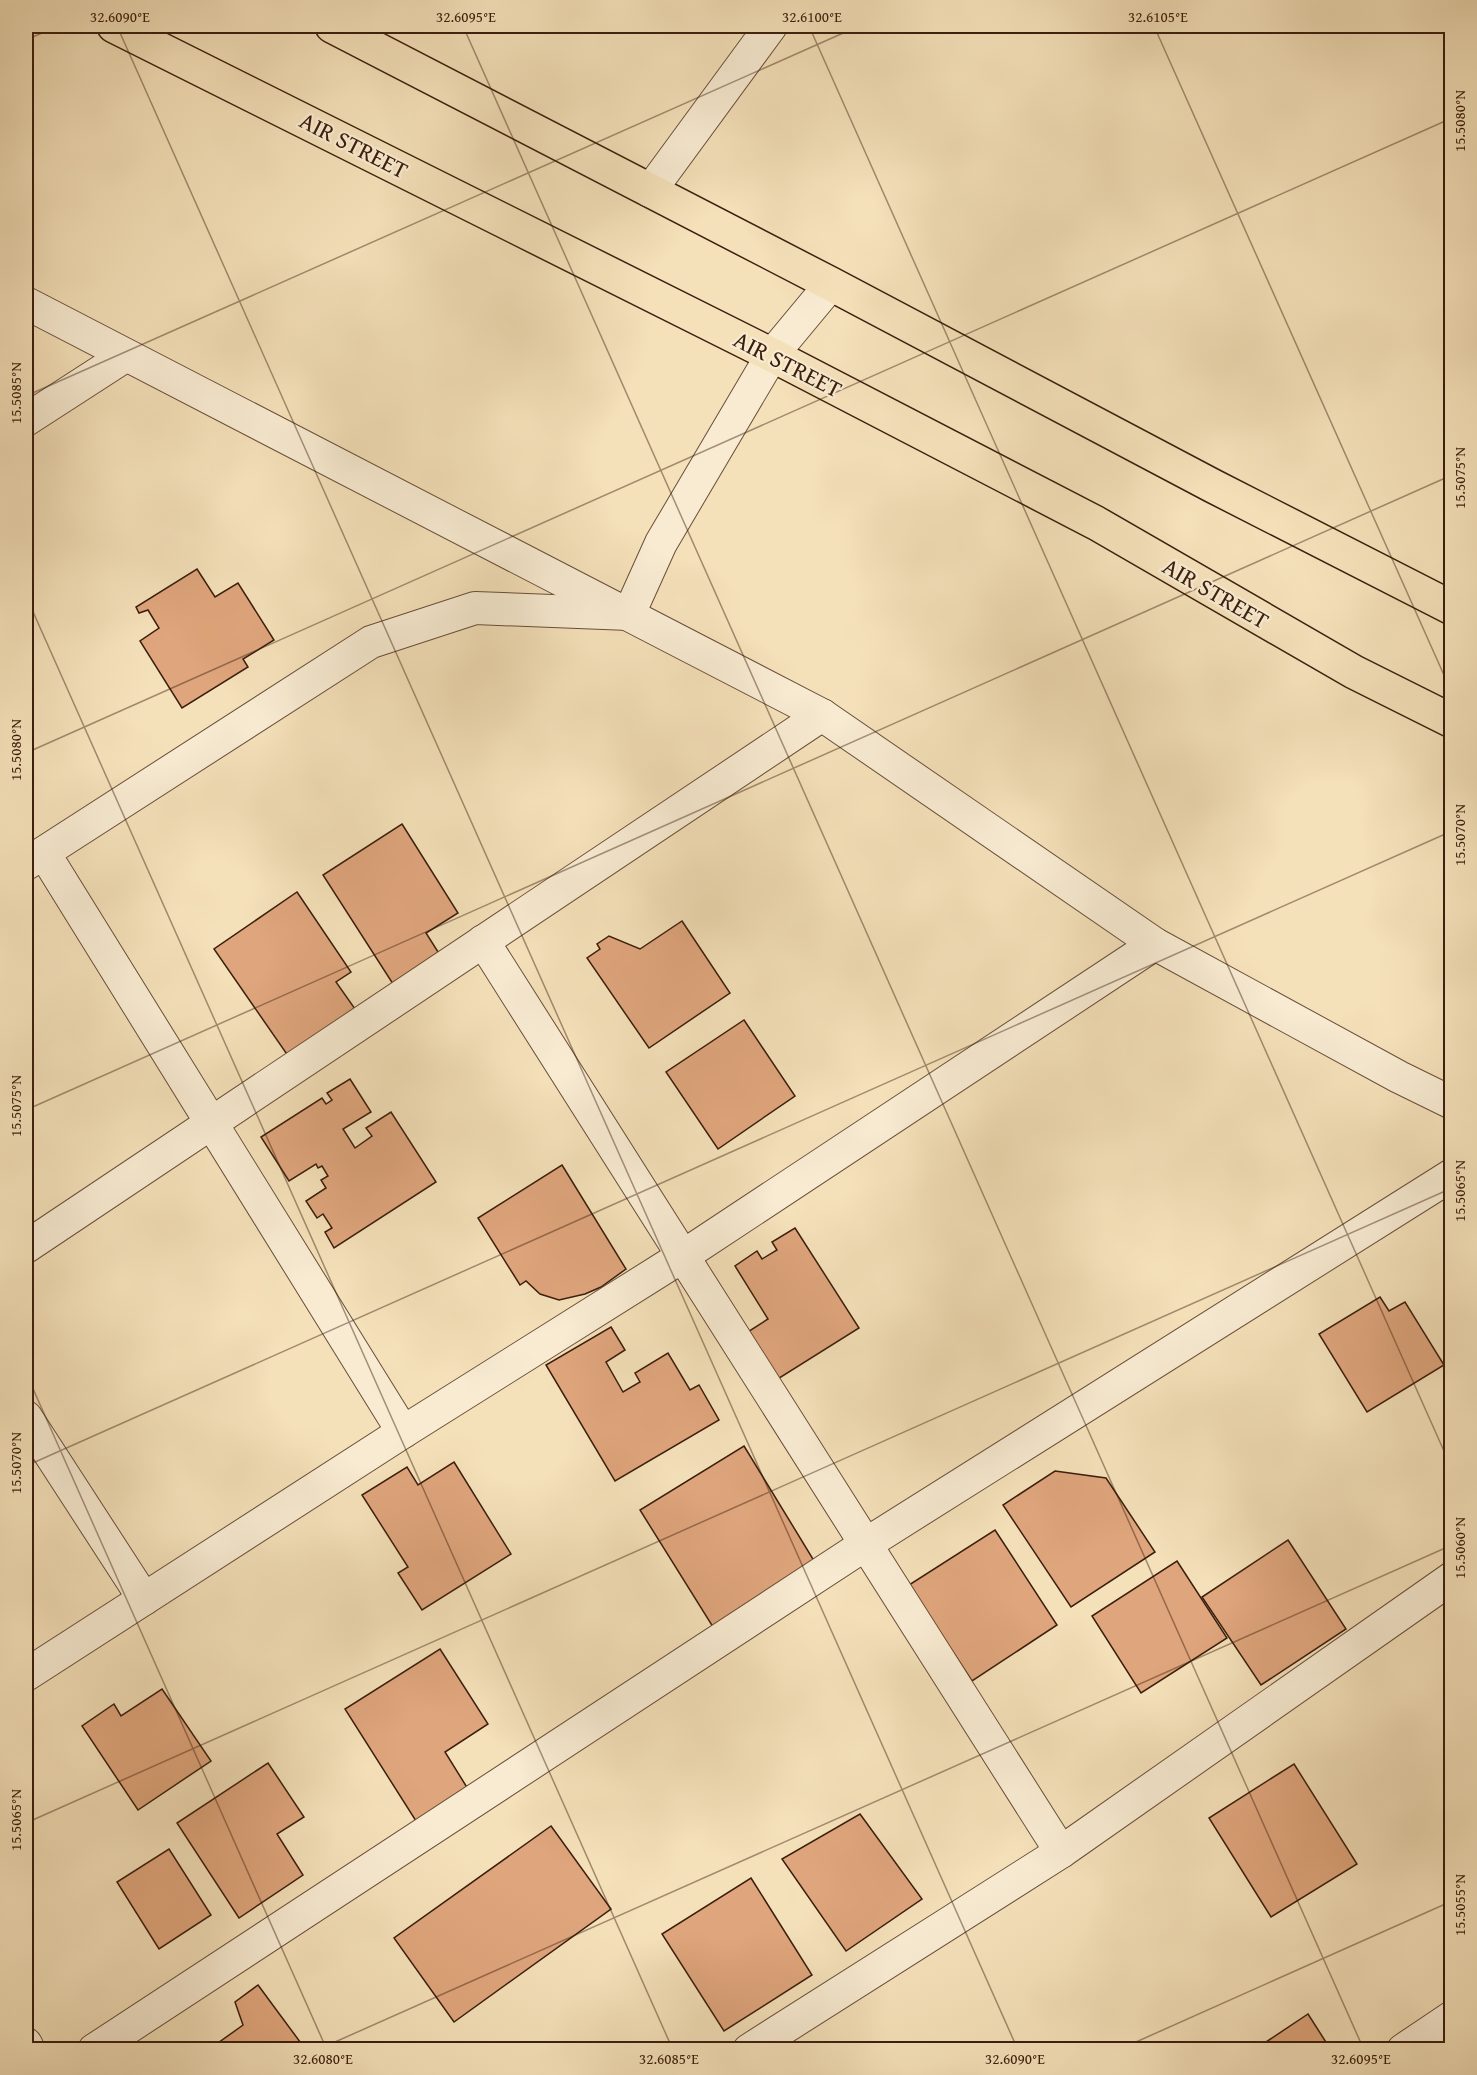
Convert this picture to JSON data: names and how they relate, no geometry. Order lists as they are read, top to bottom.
{
  "streets": {
    "main road": ["AIR STREET"]
  },
  "coordinates": [
    "32.6090°E",
    "32.6095°E",
    "32.6100°E",
    "32.6105°E",
    "15.5080°N",
    "15.5085°N",
    "15.5075°N",
    "15.5070°N",
    "15.5065°N",
    "15.5060°N",
    "15.5055°N",
    "32.6080°E",
    "32.6085°E"
  ]
}
